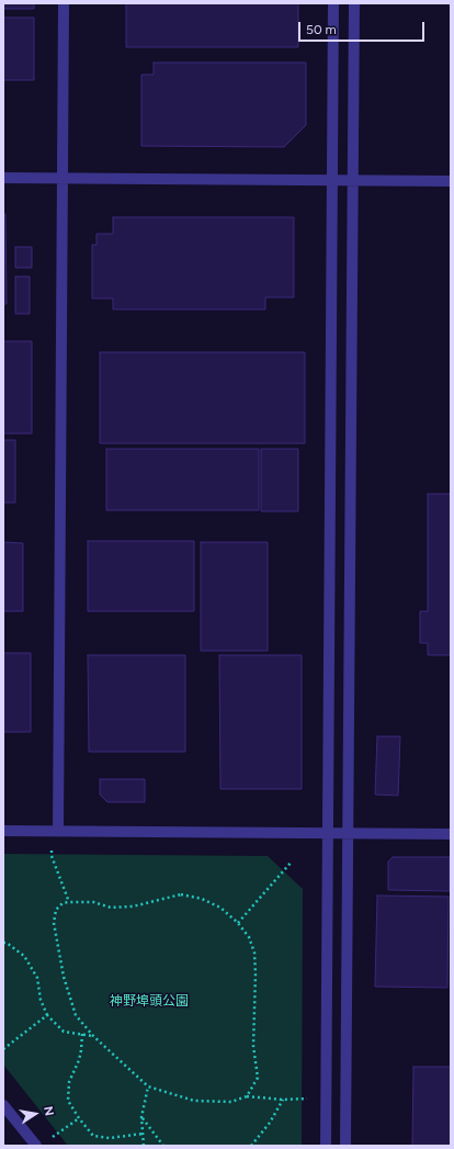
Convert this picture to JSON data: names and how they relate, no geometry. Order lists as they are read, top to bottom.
{
  "parks": ["神野埠頭公園"],
  "scale_bar": "50 m",
  "north": "right"
}
